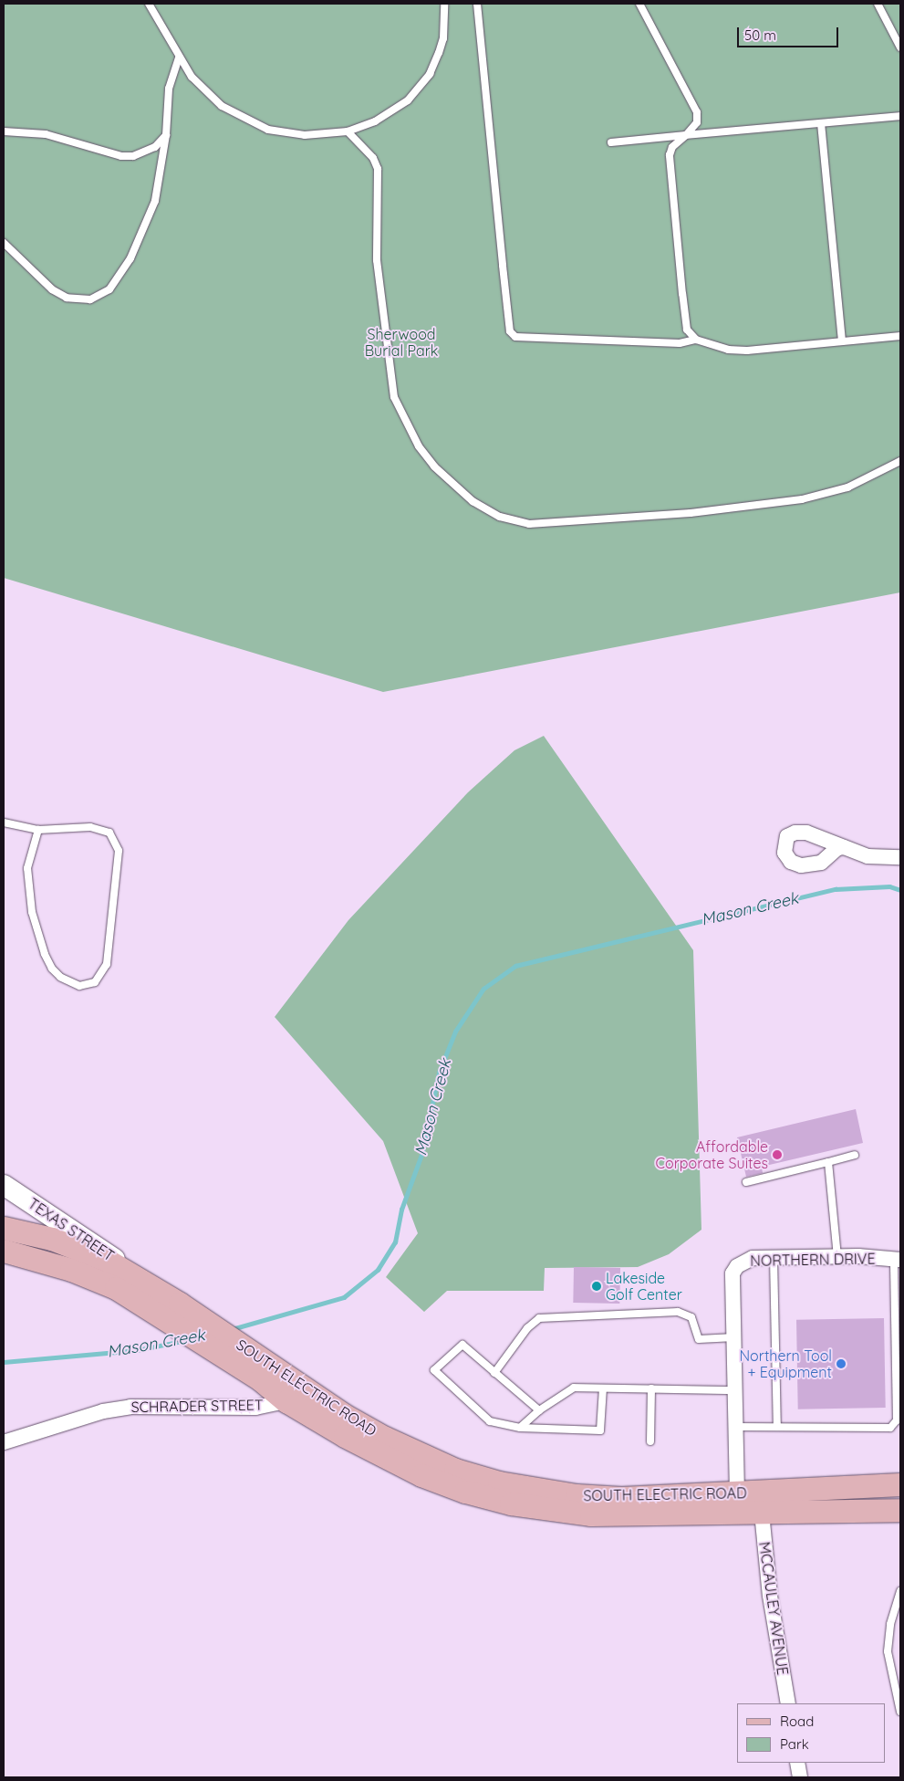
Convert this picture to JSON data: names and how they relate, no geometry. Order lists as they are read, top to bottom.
{
  "streets": {
    "main road": ["TEXAS STREET", "SOUTH ELECTRIC ROAD"],
    "street": ["NORTHERN DRIVE", "SCHRADER STREET", "MCCAULEY AVENUE"]
  },
  "crossings": [
    ["TEXAS STREET", "SOUTH ELECTRIC ROAD"],
    ["NORTHERN DRIVE", "SOUTH ELECTRIC ROAD"],
    ["SOUTH ELECTRIC ROAD", "SCHRADER STREET"],
    ["SOUTH ELECTRIC ROAD", "MCCAULEY AVENUE"]
  ],
  "water": ["Mason Creek"],
  "parks": ["Sherwood Burial Park"],
  "places": ["Affordable Corporate Suites", "Lakeside Golf Center", "Northern Tool + Equipment"],
  "legend": ["Road", "Park"],
  "scale_bar": "50 m"
}
